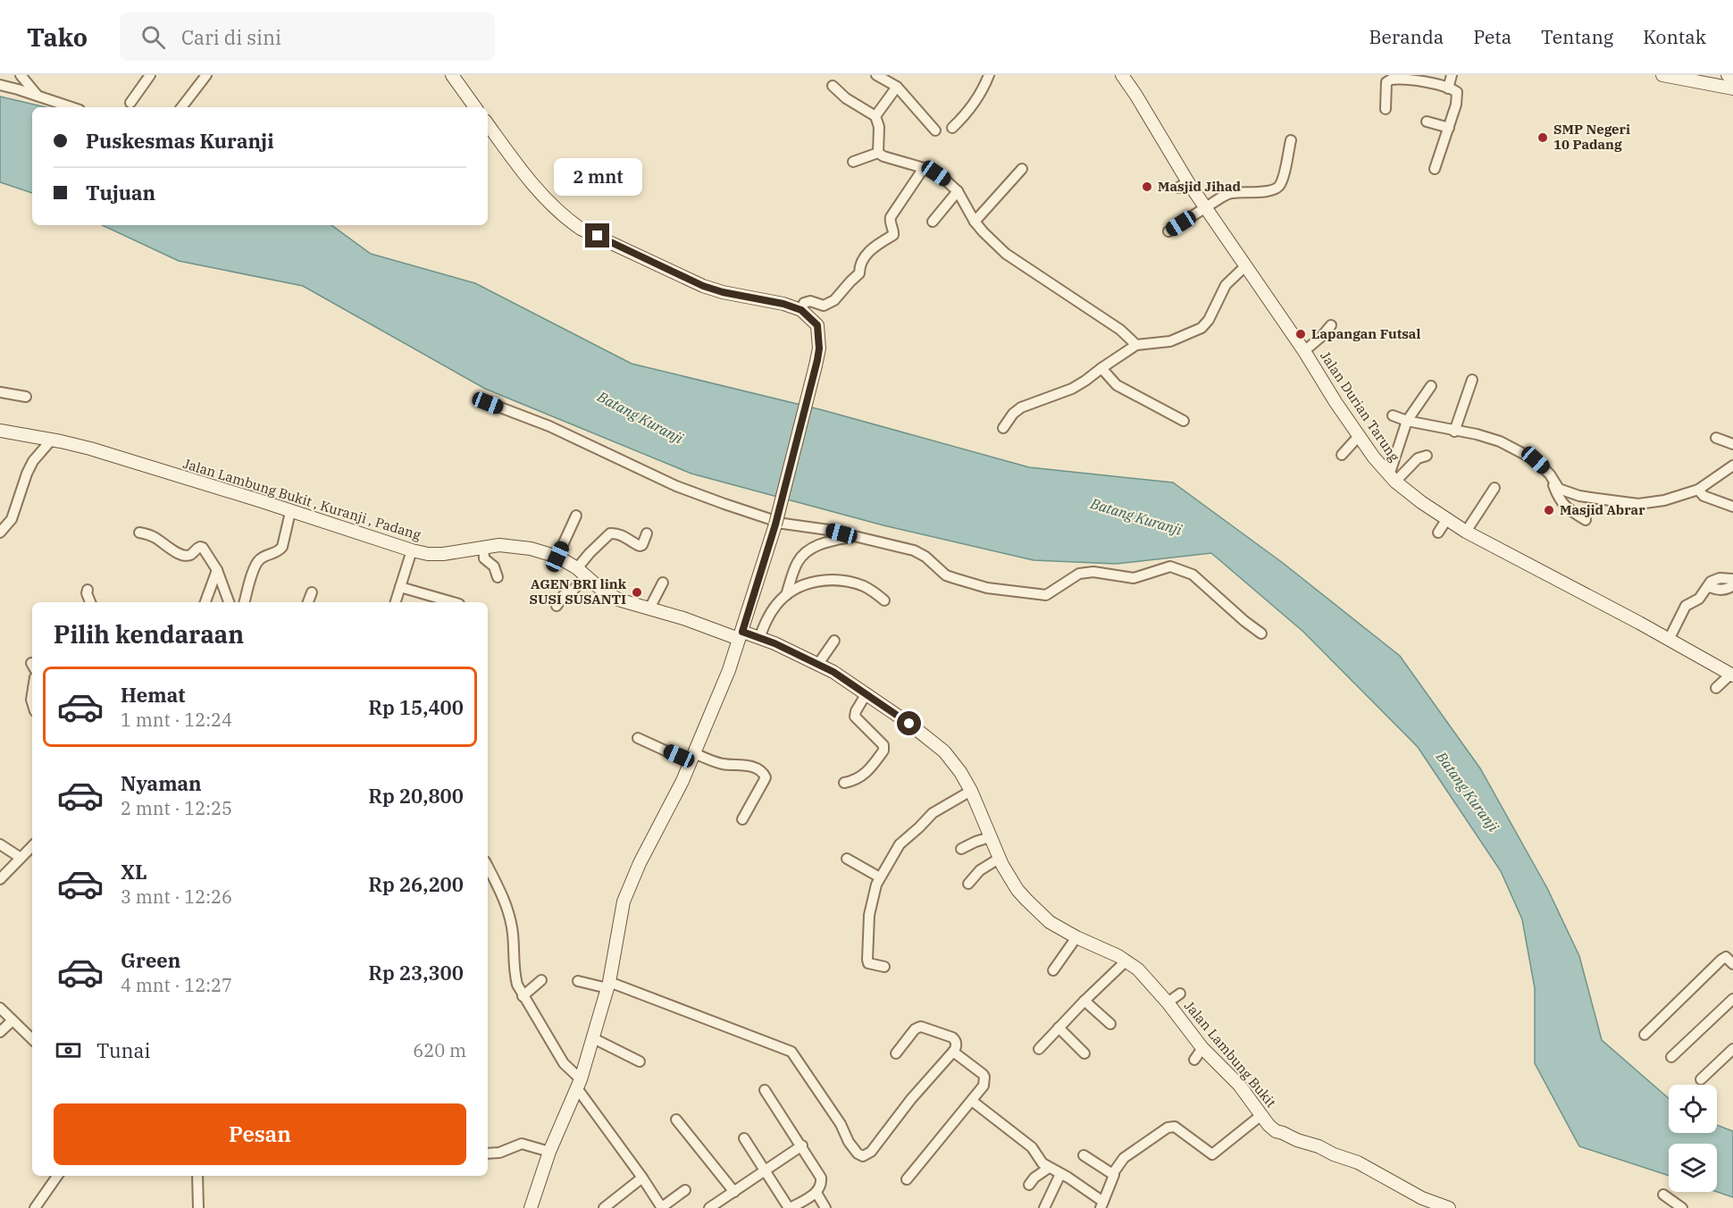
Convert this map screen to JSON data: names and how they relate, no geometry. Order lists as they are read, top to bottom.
{
  "streets": {
    "street": ["Jalan Durian Tarung", "Jalan Lambung Bukit , Kuranji , Padang", "Jalan Lambung Bukit"]
  },
  "crossings": [
    ["Jalan Lambung Bukit , Kuranji , Padang", "Jalan Lambung Bukit"]
  ],
  "water": ["Batang Kuranji"],
  "places": [
    "SMP Negeri 10 Padang",
    "Masjid Jihad",
    "Lapangan Futsal",
    "Masjid Abrar",
    "AGEN BRI link SUSI SUSANTI"
  ],
  "page": {
    "header": "Tako",
    "search": "Cari di sini",
    "nav": [
      "Beranda",
      "Peta",
      "Tentang",
      "Kontak"
    ],
    "banner": ["Puskesmas Kuranji", "Tujuan"],
    "bubble": "2 mnt",
    "heading": "Pilih kendaraan",
    "list": [
      {
        "name": "Hemat",
        "note": "1 mnt · 12:24",
        "value": "Rp 15,400"
      },
      {
        "name": "Nyaman",
        "note": "2 mnt · 12:25",
        "value": "Rp 20,800"
      },
      {
        "name": "XL",
        "note": "3 mnt · 12:26",
        "value": "Rp 26,200"
      },
      {
        "name": "Green",
        "note": "4 mnt · 12:27",
        "value": "Rp 23,300"
      }
    ],
    "pay": ["Tunai", "620 m"],
    "buttons": "Pesan"
  }
}
